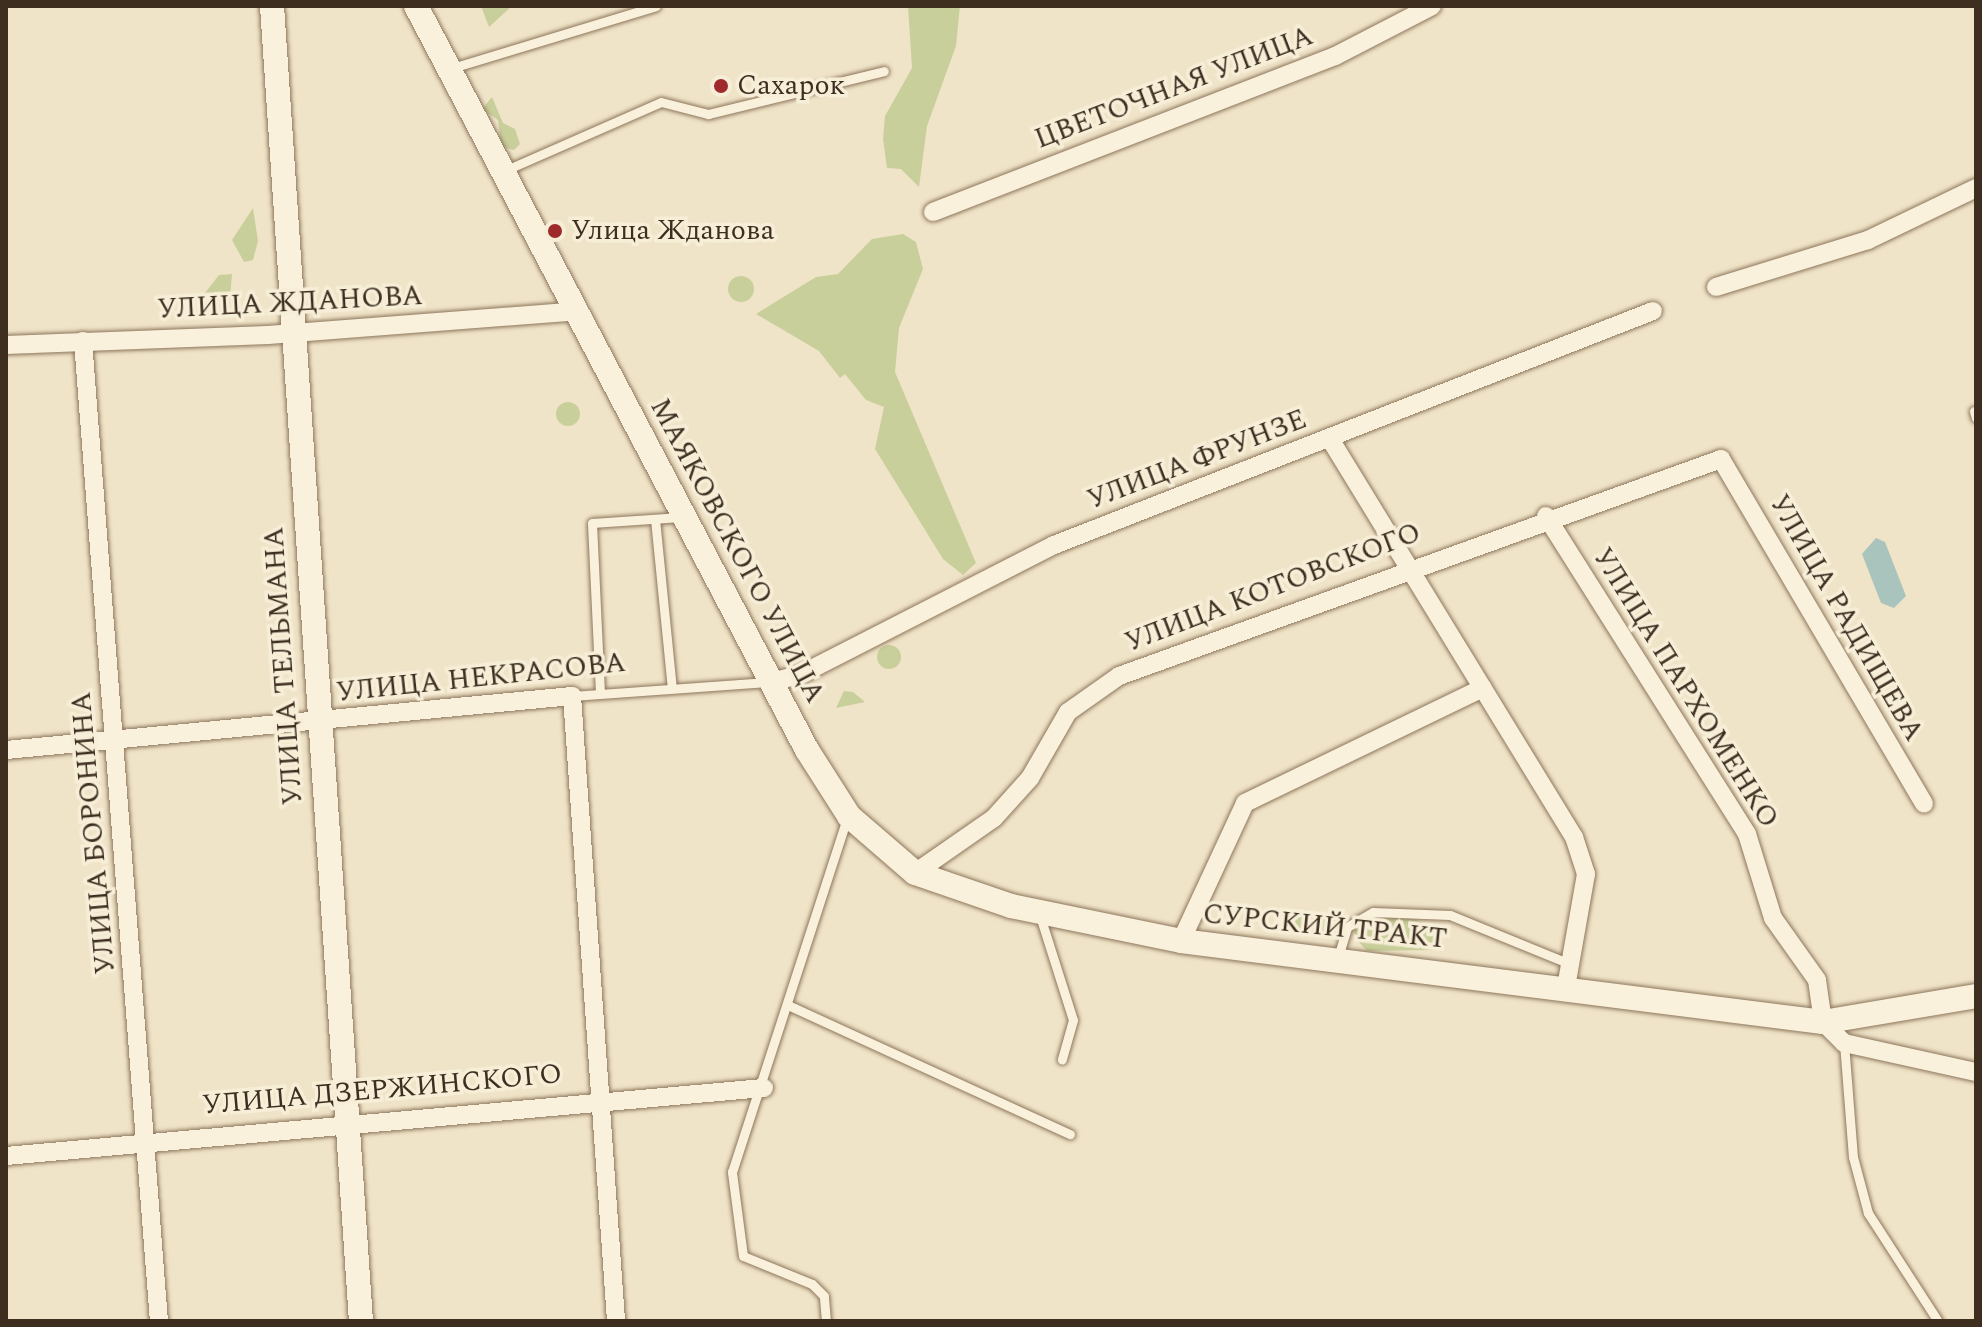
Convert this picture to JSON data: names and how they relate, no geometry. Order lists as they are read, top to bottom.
{
  "streets": {
    "street": [
      "ЦВЕТОЧНАЯ УЛИЦА",
      "УЛИЦА ЖДАНОВА",
      "УЛИЦА ФРУНЗЕ",
      "МАЯКОВСКОГО УЛИЦА",
      "УЛИЦА КОТОВСКОГО",
      "УЛИЦА РАДИЩЕВА",
      "УЛИЦА ТЕЛЬМАНА",
      "УЛИЦА НЕКРАСОВА",
      "УЛИЦА ПАРХОМЕНКО",
      "УЛИЦА БОРОНИНА",
      "СУРСКИЙ ТРАКТ",
      "УЛИЦА ДЗЕРЖИНСКОГО"
    ]
  },
  "crossings": [
    ["УЛИЦА ЖДАНОВА", "МАЯКОВСКОГО УЛИЦА"],
    ["УЛИЦА ЖДАНОВА", "УЛИЦА ТЕЛЬМАНА"],
    ["УЛИЦА ЖДАНОВА", "УЛИЦА БОРОНИНА"],
    ["УЛИЦА ФРУНЗЕ", "МАЯКОВСКОГО УЛИЦА"],
    ["УЛИЦА ФРУНЗЕ", "УЛИЦА НЕКРАСОВА"],
    ["МАЯКОВСКОГО УЛИЦА", "УЛИЦА НЕКРАСОВА"],
    ["МАЯКОВСКОГО УЛИЦА", "СУРСКИЙ ТРАКТ"],
    ["УЛИЦА КОТОВСКОГО", "УЛИЦА РАДИЩЕВА"],
    ["УЛИЦА КОТОВСКОГО", "УЛИЦА ПАРХОМЕНКО"],
    ["УЛИЦА КОТОВСКОГО", "СУРСКИЙ ТРАКТ"],
    ["УЛИЦА ТЕЛЬМАНА", "УЛИЦА НЕКРАСОВА"],
    ["УЛИЦА ТЕЛЬМАНА", "УЛИЦА ДЗЕРЖИНСКОГО"],
    ["УЛИЦА НЕКРАСОВА", "УЛИЦА БОРОНИНА"],
    ["УЛИЦА ПАРХОМЕНКО", "СУРСКИЙ ТРАКТ"],
    ["УЛИЦА БОРОНИНА", "УЛИЦА ДЗЕРЖИНСКОГО"]
  ],
  "places": ["Сахарок", "Улица Жданова"]
}
